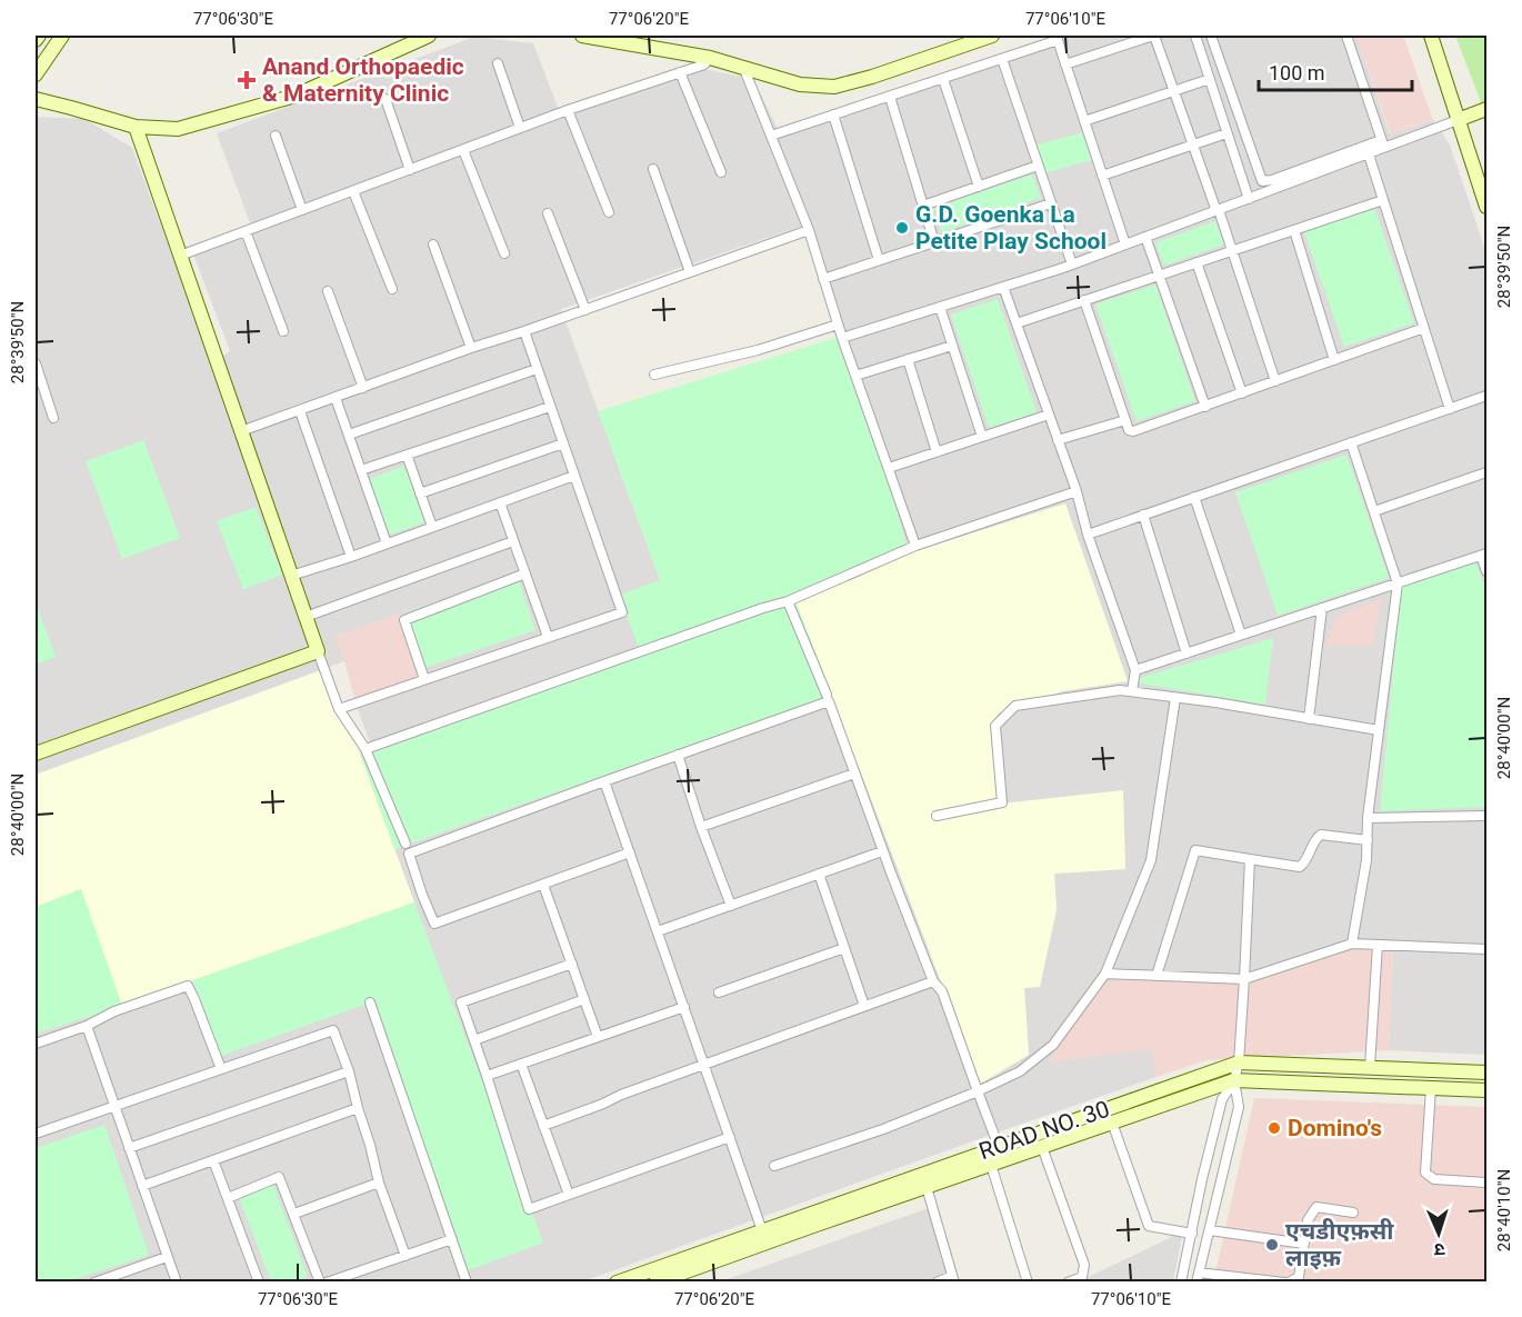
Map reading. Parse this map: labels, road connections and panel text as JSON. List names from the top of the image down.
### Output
{
  "streets": {
    "street": ["ROAD NO. 30"]
  },
  "places": {
    "health": ["Anand Orthopaedic & Maternity Clinic"],
    "other": ["G.D. Goenka La Petite Play School", "Domino's", "एचडीएफ़सी लाइफ़"]
  },
  "scale_bar": "100 m",
  "north": "bottom",
  "coordinates": [
    "77°06'30\"E",
    "77°06'20\"E",
    "77°06'10\"E",
    "28°39'50\"N",
    "28°40'00\"N",
    "28°40'10\"N"
  ]
}
